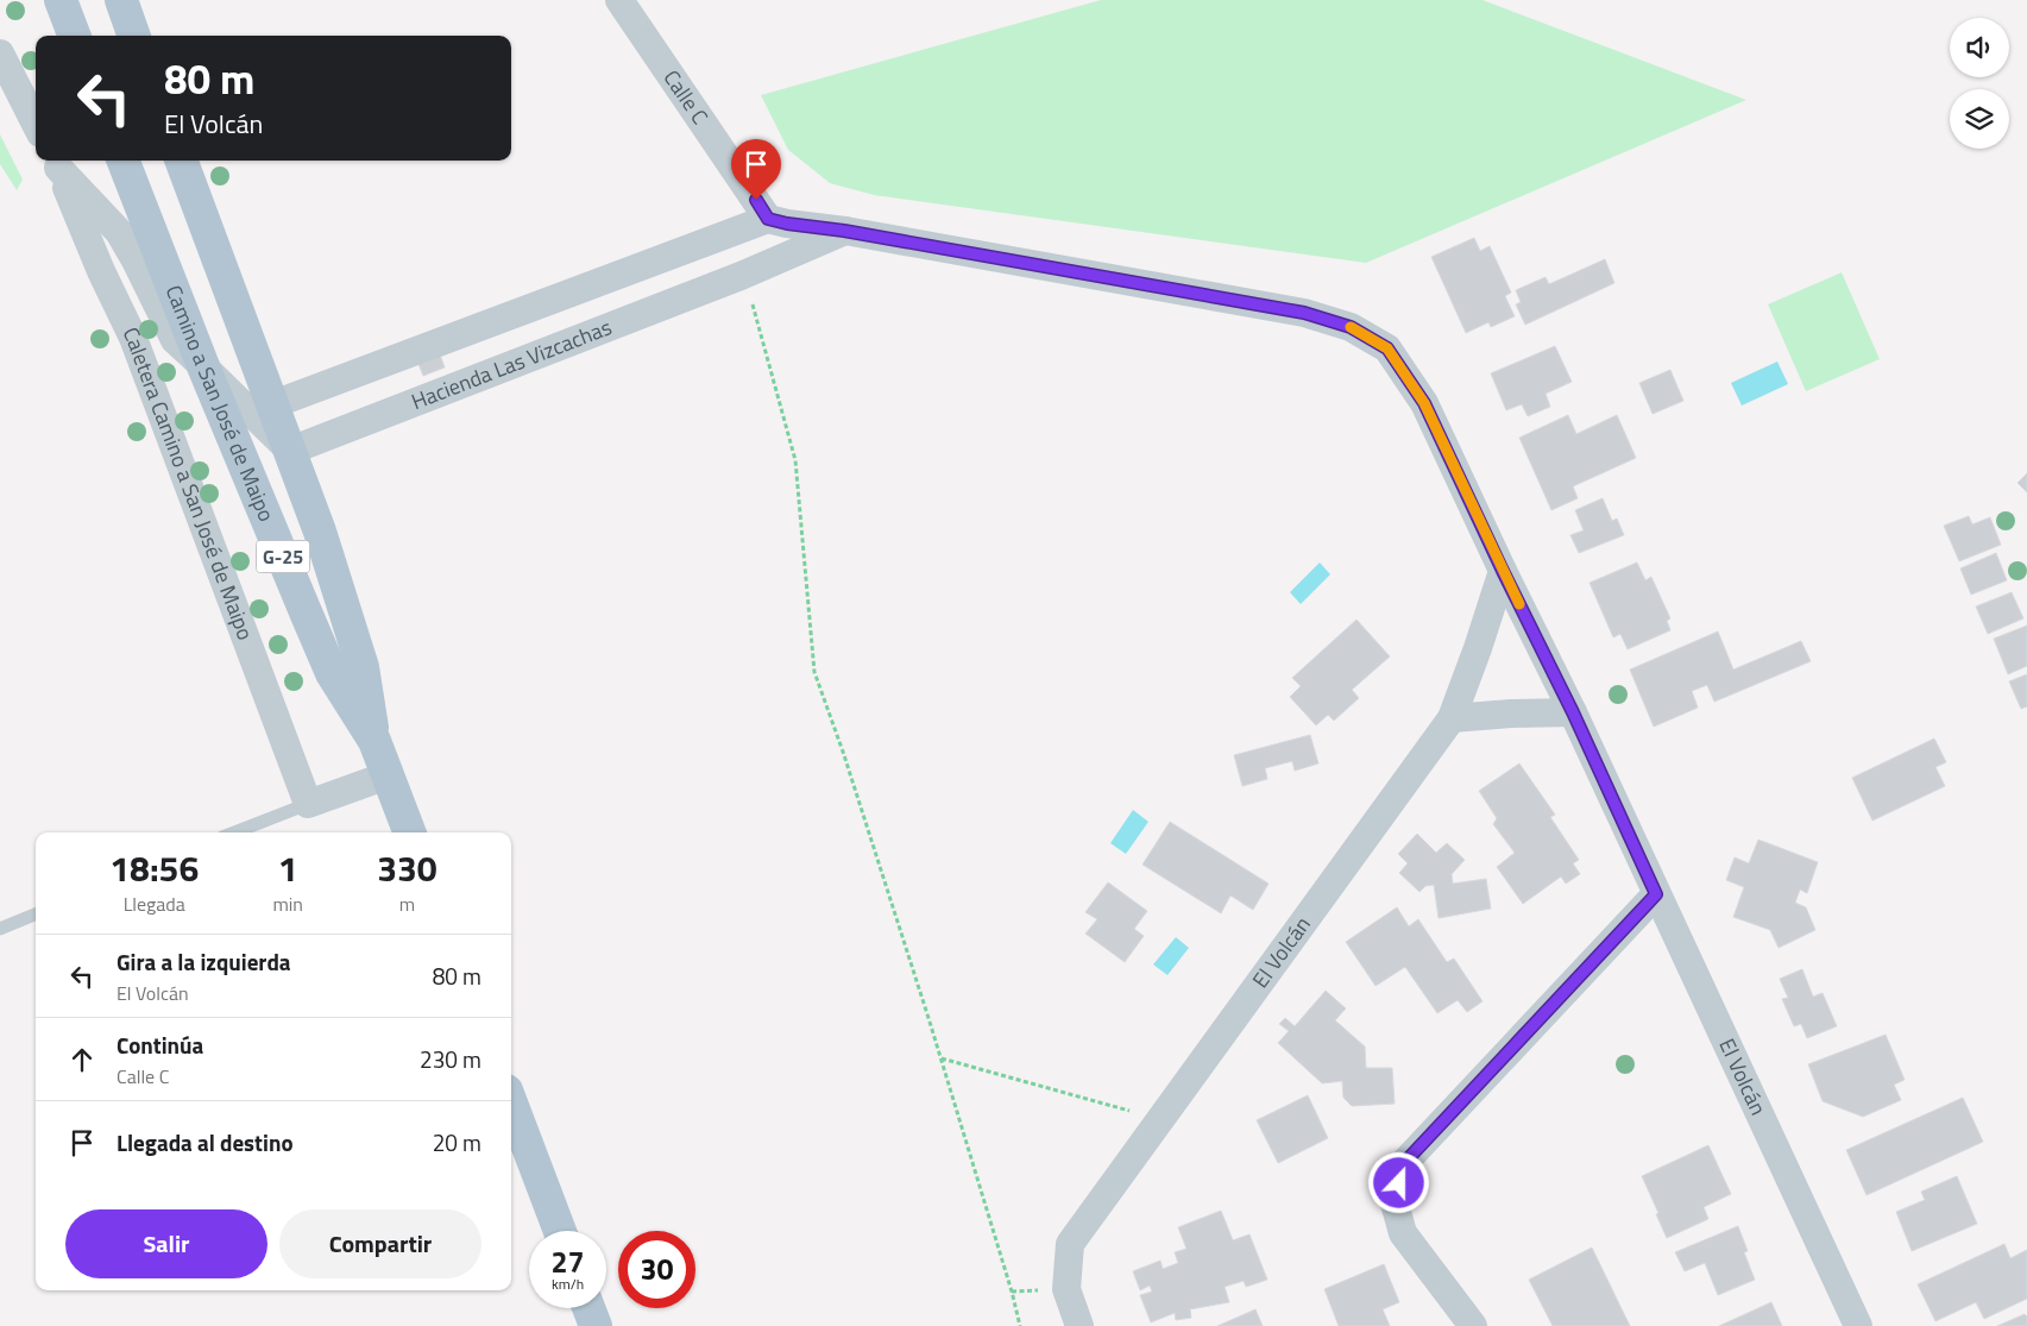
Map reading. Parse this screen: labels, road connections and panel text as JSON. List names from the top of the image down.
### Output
{
  "streets": {
    "main road": ["Camino a San José de Maipo", "G-25"],
    "street": [
      "Calle C",
      "Hacienda Las Vizcachas",
      "Caletera Camino a San José de Maipo",
      "El Volcán"
    ]
  },
  "crossings": [
    ["Hacienda Las Vizcachas", "Camino a San José de Maipo"],
    ["Hacienda Las Vizcachas", "El Volcán"],
    ["Camino a San José de Maipo", "Caletera Camino a San José de Maipo"]
  ],
  "page": {
    "turn": ["80 m", "El Volcán"],
    "eta": [
      "18:56",
      "Llegada",
      "1",
      "min",
      "330",
      "m"
    ],
    "list": [
      {
        "name": "Gira a la izquierda",
        "note": "El Volcán",
        "value": "80 m"
      },
      {
        "name": "Continúa",
        "note": "Calle C",
        "value": "230 m"
      },
      {
        "name": "Llegada al destino",
        "value": "20 m"
      }
    ],
    "buttons": ["Salir", "Compartir"],
    "speed": "27 km/h",
    "limit": "30"
  }
}
